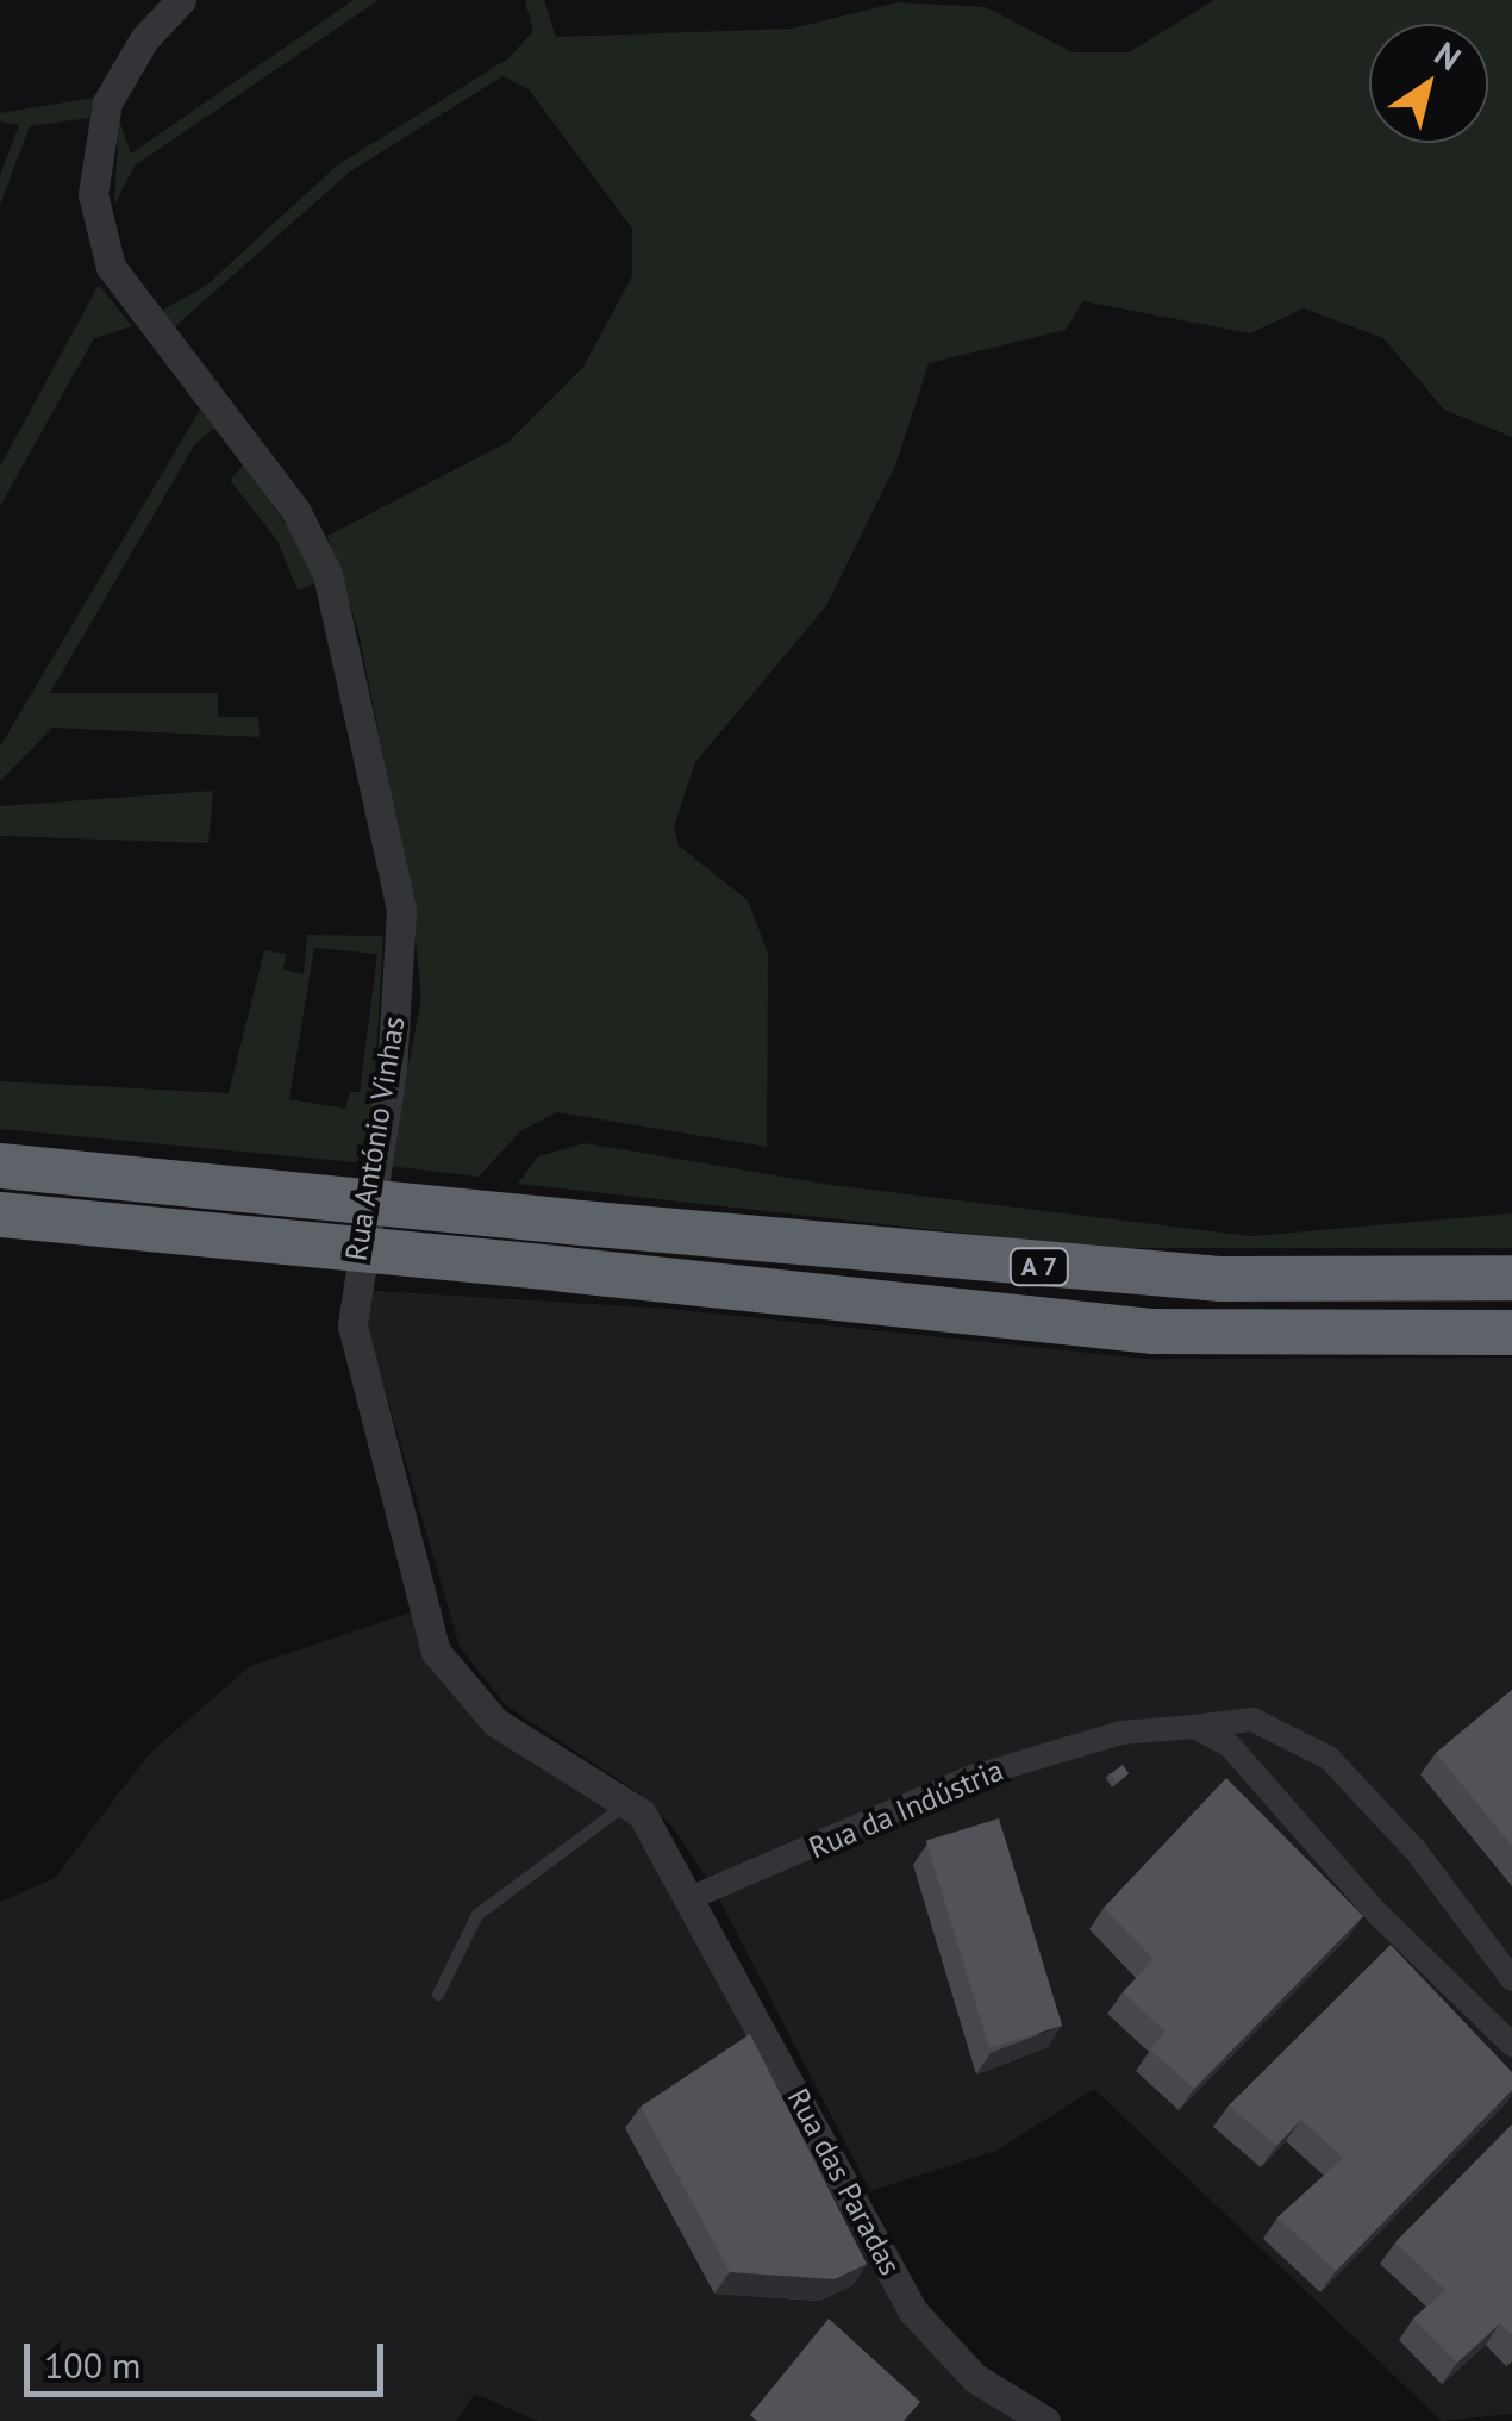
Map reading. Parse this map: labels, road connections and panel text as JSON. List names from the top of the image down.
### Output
{
  "streets": {
    "highway": ["A 7"],
    "street": ["Rua António Vinhas", "Rua da Indústria", "Rua das Paradas"]
  },
  "crossings": [
    ["Rua António Vinhas", "Rua da Indústria"],
    ["Rua António Vinhas", "Rua das Paradas"],
    ["Rua da Indústria", "Rua das Paradas"]
  ],
  "scale_bar": "100 m",
  "north": "top right"
}
